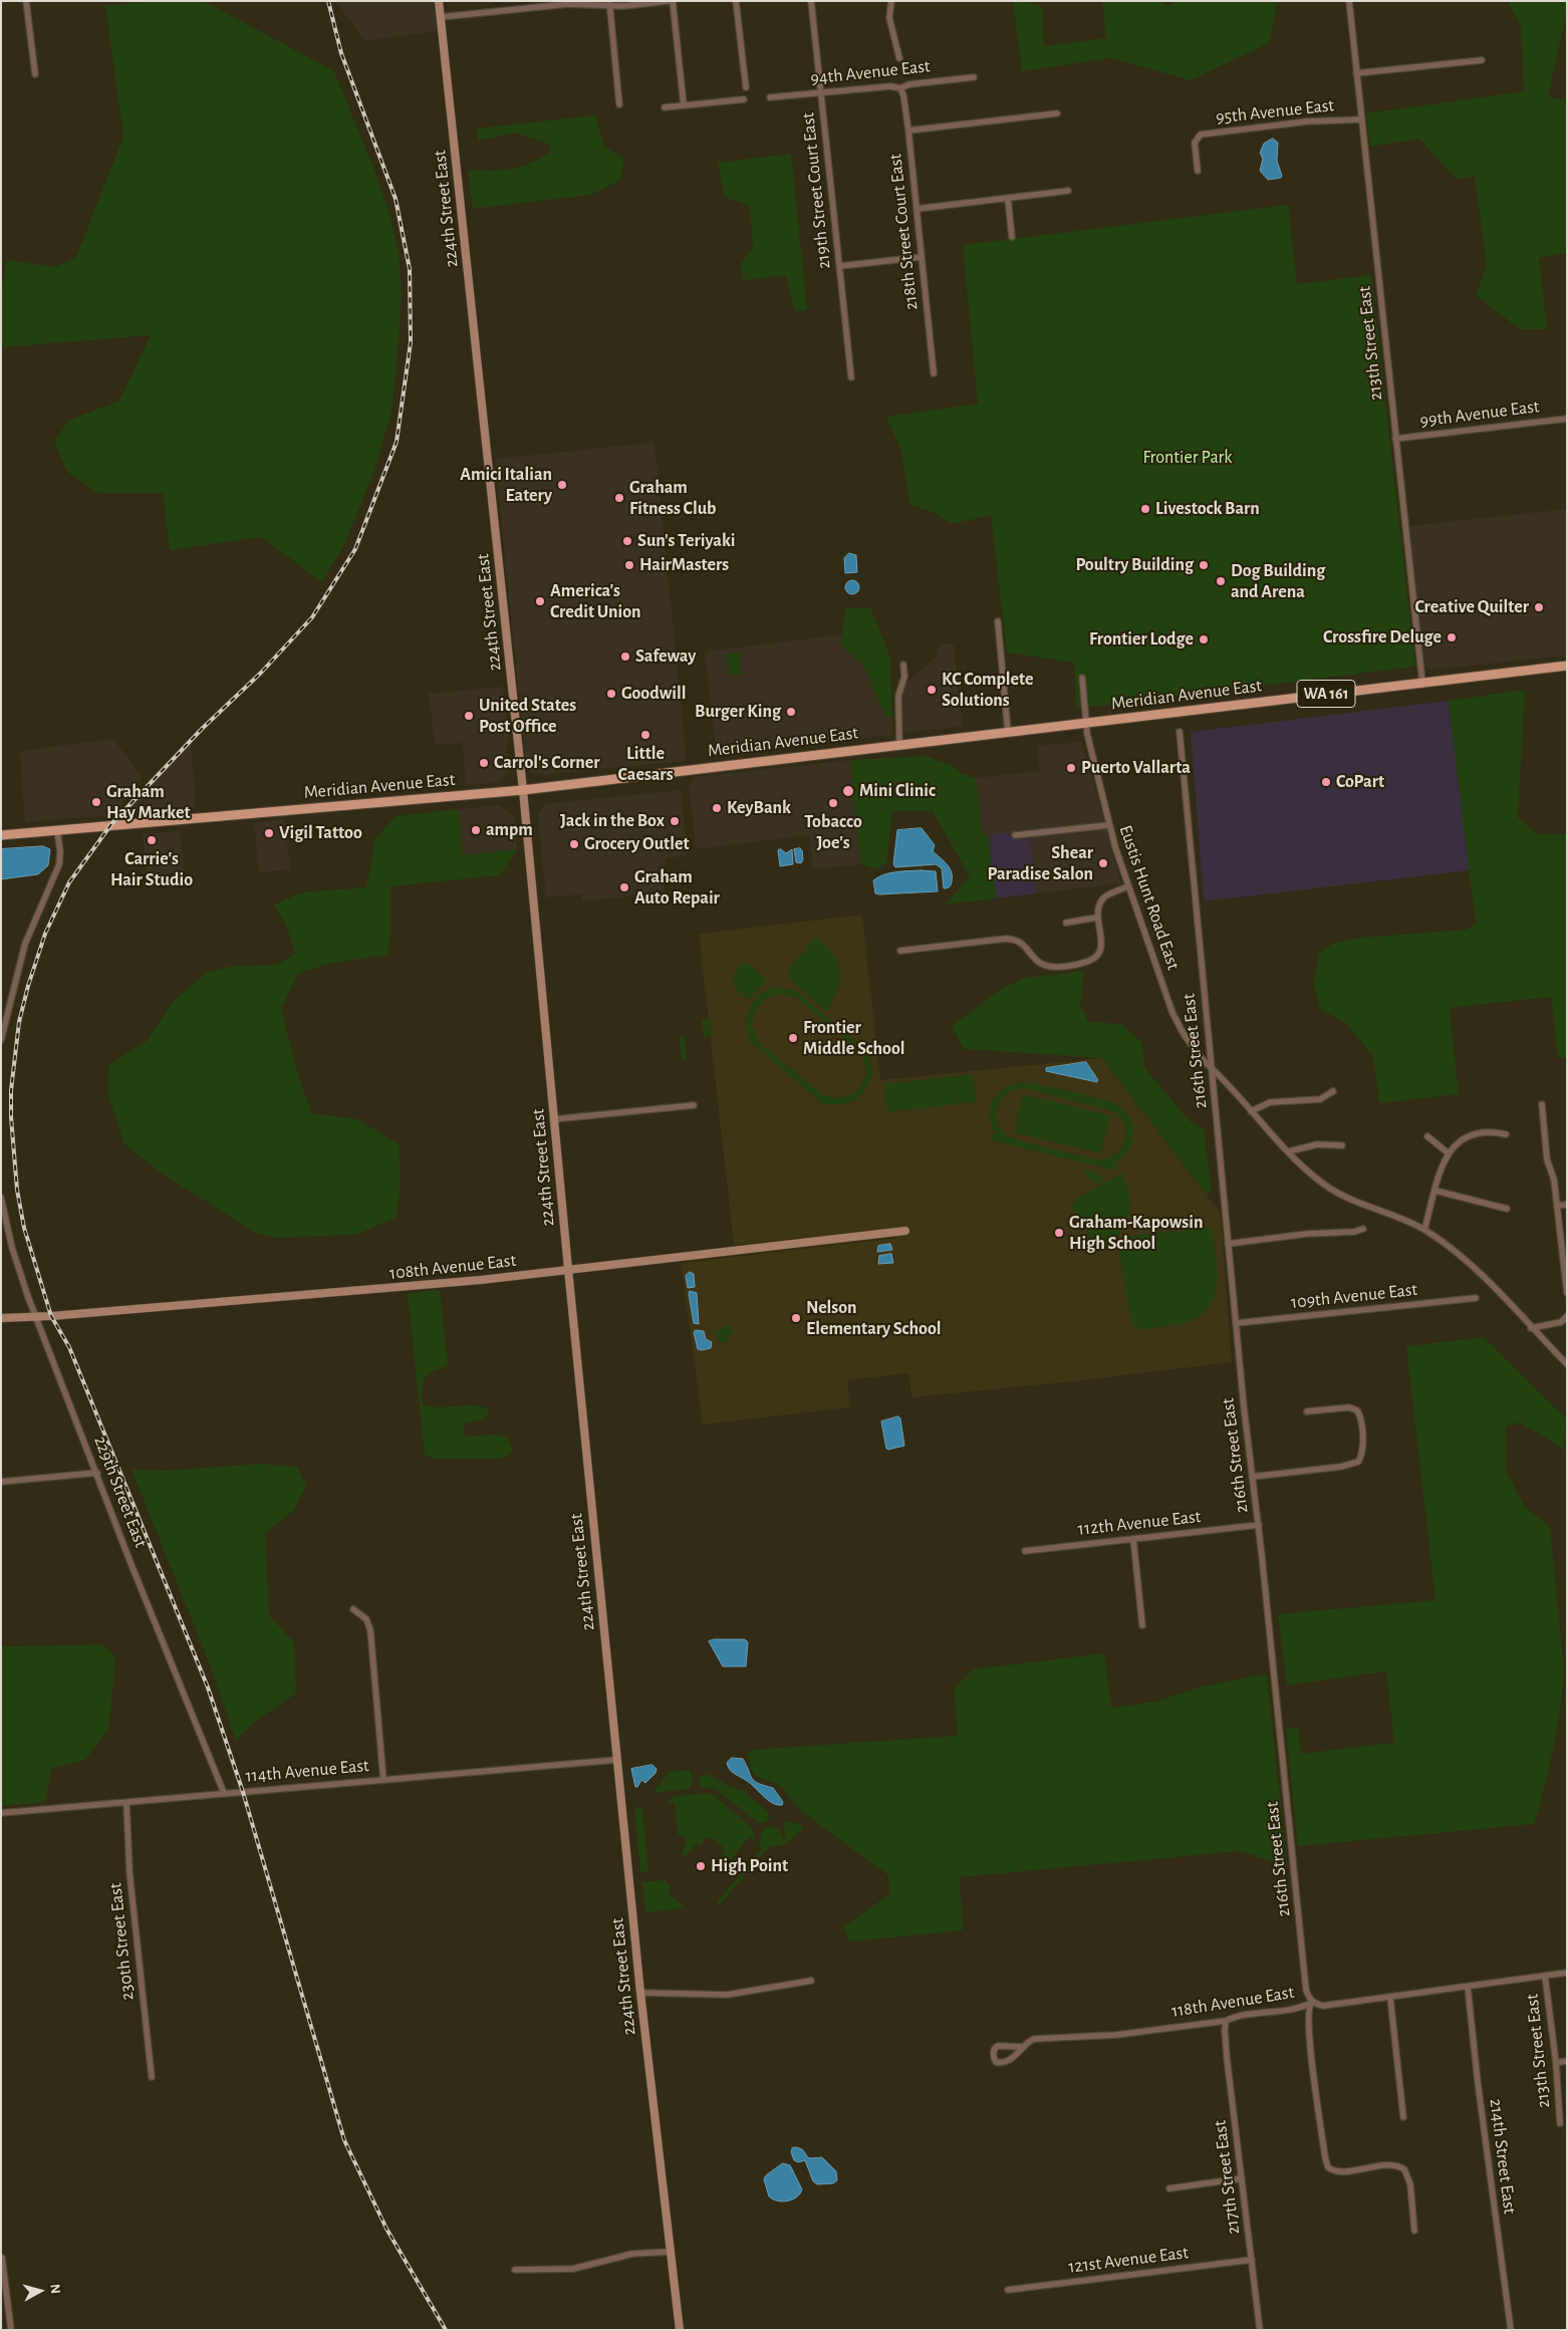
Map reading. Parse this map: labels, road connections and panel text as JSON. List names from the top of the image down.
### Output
{
  "streets": {
    "main road": [
      "224th Street East",
      "WA 161",
      "Meridian Avenue East",
      "108th Avenue East"
    ],
    "street": [
      "94th Avenue East",
      "95th Avenue East",
      "219th Street Court East",
      "218th Street Court East",
      "213th Street East",
      "99th Avenue East",
      "Eustis Hunt Road East",
      "216th Street East",
      "109th Avenue East",
      "229th Street East",
      "112th Avenue East",
      "114th Avenue East",
      "230th Street East",
      "118th Avenue East",
      "214th Street East",
      "217th Street East",
      "121st Avenue East"
    ]
  },
  "crossings": [
    ["94th Avenue East", "219th Street Court East"],
    ["94th Avenue East", "218th Street Court East"],
    ["95th Avenue East", "213th Street East"],
    ["224th Street East", "Meridian Avenue East"],
    ["224th Street East", "108th Avenue East"],
    ["224th Street East", "114th Avenue East"],
    ["213th Street East", "99th Avenue East"],
    ["213th Street East", "Meridian Avenue East"],
    ["213th Street East", "118th Avenue East"],
    ["Meridian Avenue East", "Eustis Hunt Road East"],
    ["Eustis Hunt Road East", "216th Street East"],
    ["216th Street East", "109th Avenue East"],
    ["216th Street East", "112th Avenue East"],
    ["216th Street East", "118th Avenue East"],
    ["108th Avenue East", "229th Street East"],
    ["229th Street East", "114th Avenue East"],
    ["114th Avenue East", "230th Street East"],
    ["118th Avenue East", "214th Street East"],
    ["118th Avenue East", "217th Street East"],
    ["217th Street East", "121st Avenue East"]
  ],
  "parks": ["Frontier Park"],
  "places": [
    "Amici Italian Eatery",
    "Graham Fitness Club",
    "Livestock Barn",
    "Sun's Teriyaki",
    "HairMasters",
    "Poultry Building",
    "Dog Building and Arena",
    "America's Credit Union",
    "Creative Quilter",
    "Crossfire Deluge",
    "Frontier Lodge",
    "Safeway",
    "KC Complete Solutions",
    "Goodwill",
    "Burger King",
    "United States Post Office",
    "Little Caesars",
    "Carrol's Corner",
    "Puerto Vallarta",
    "CoPart",
    "Mini Clinic",
    "Graham Hay Market",
    "Tobacco Joe's",
    "KeyBank",
    "Jack in the Box",
    "ampm",
    "Vigil Tattoo",
    "Carrie's Hair Studio",
    "Grocery Outlet",
    "Shear Paradise Salon",
    "Graham Auto Repair",
    "Frontier Middle School",
    "Graham-Kapowsin High School",
    "Nelson Elementary School",
    "High Point"
  ],
  "north": "right"
}
